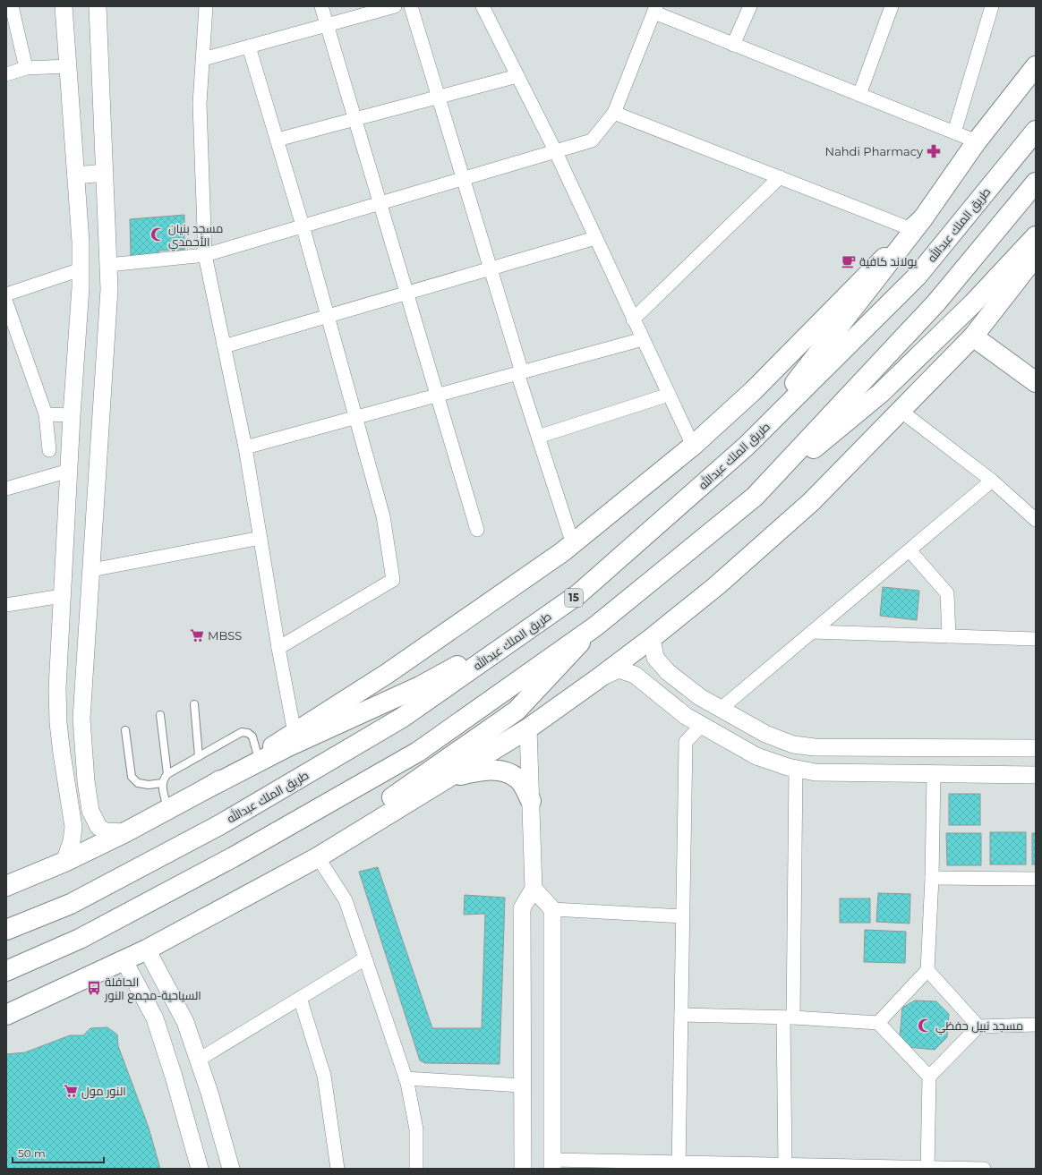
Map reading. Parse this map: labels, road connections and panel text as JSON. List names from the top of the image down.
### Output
{
  "streets": {
    "main road": ["طريق الملك عبدالله", "15"]
  },
  "places": {
    "pharmacy": ["Nahdi Pharmacy"],
    "mosque": ["مسجد بنيان الأحمدي", "مسجد نبيل حفظي"],
    "cafe": ["يولاند كافية"],
    "supermarket": ["MBSS", "النور مول"],
    "bus stop": ["الحافلة السياحية-مجمع النور"]
  },
  "scale_bar": "50 m"
}
